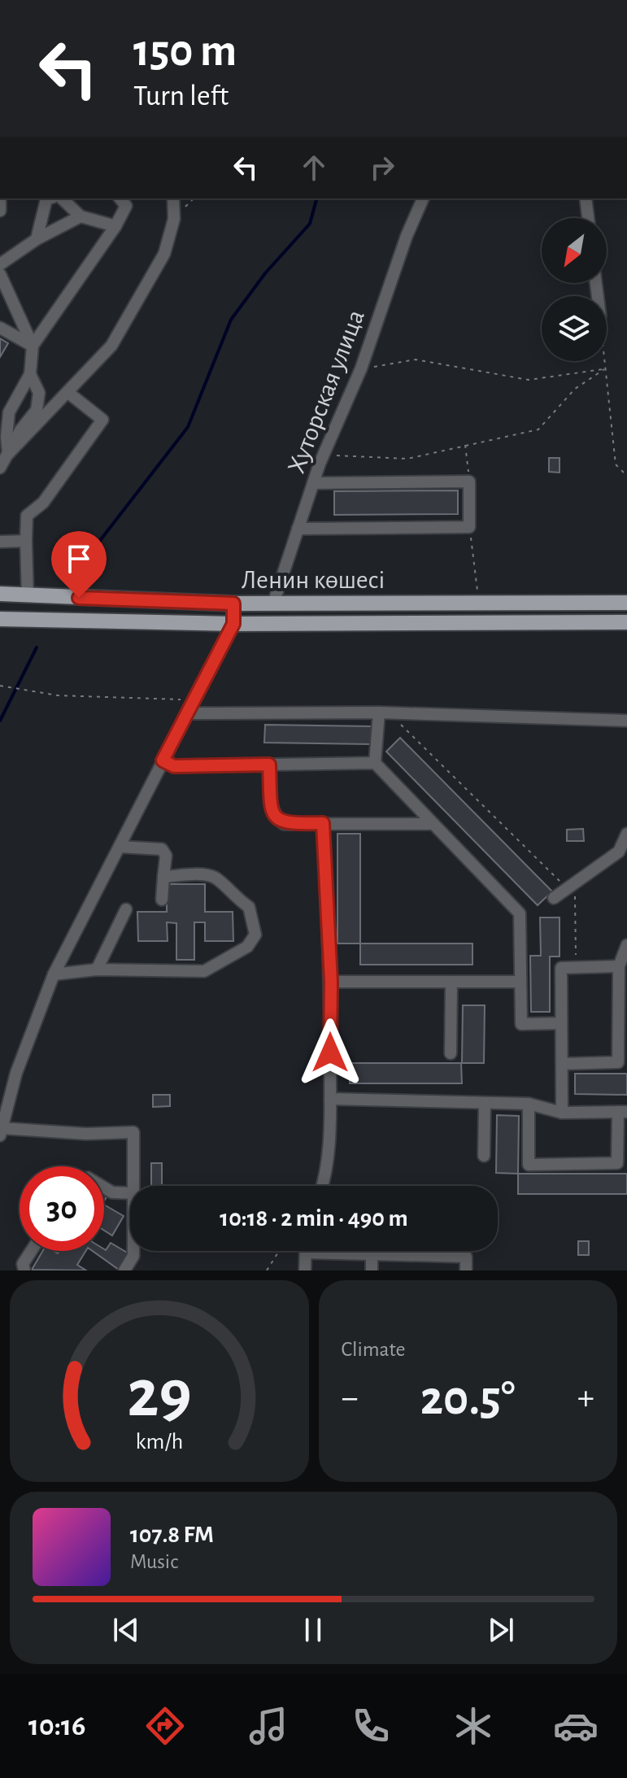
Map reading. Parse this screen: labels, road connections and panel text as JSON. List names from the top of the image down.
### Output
{
  "streets": {
    "main road": ["Ленин көшесі"],
    "street": ["Хуторская улица"]
  },
  "crossings": [
    ["Хуторская улица", "Ленин көшесі"]
  ],
  "north": "bottom left",
  "page": {
    "turn": ["150 m", "Turn left"],
    "limit": "30",
    "trip": "10:18 · 2 min · 490 m",
    "tile": "Climate",
    "heat": ["−", "20.5°", "+"],
    "song": ["107.8 FM", "Music"],
    "tabs": "10:16",
    "gauge": ["29", "km/h"]
  }
}
